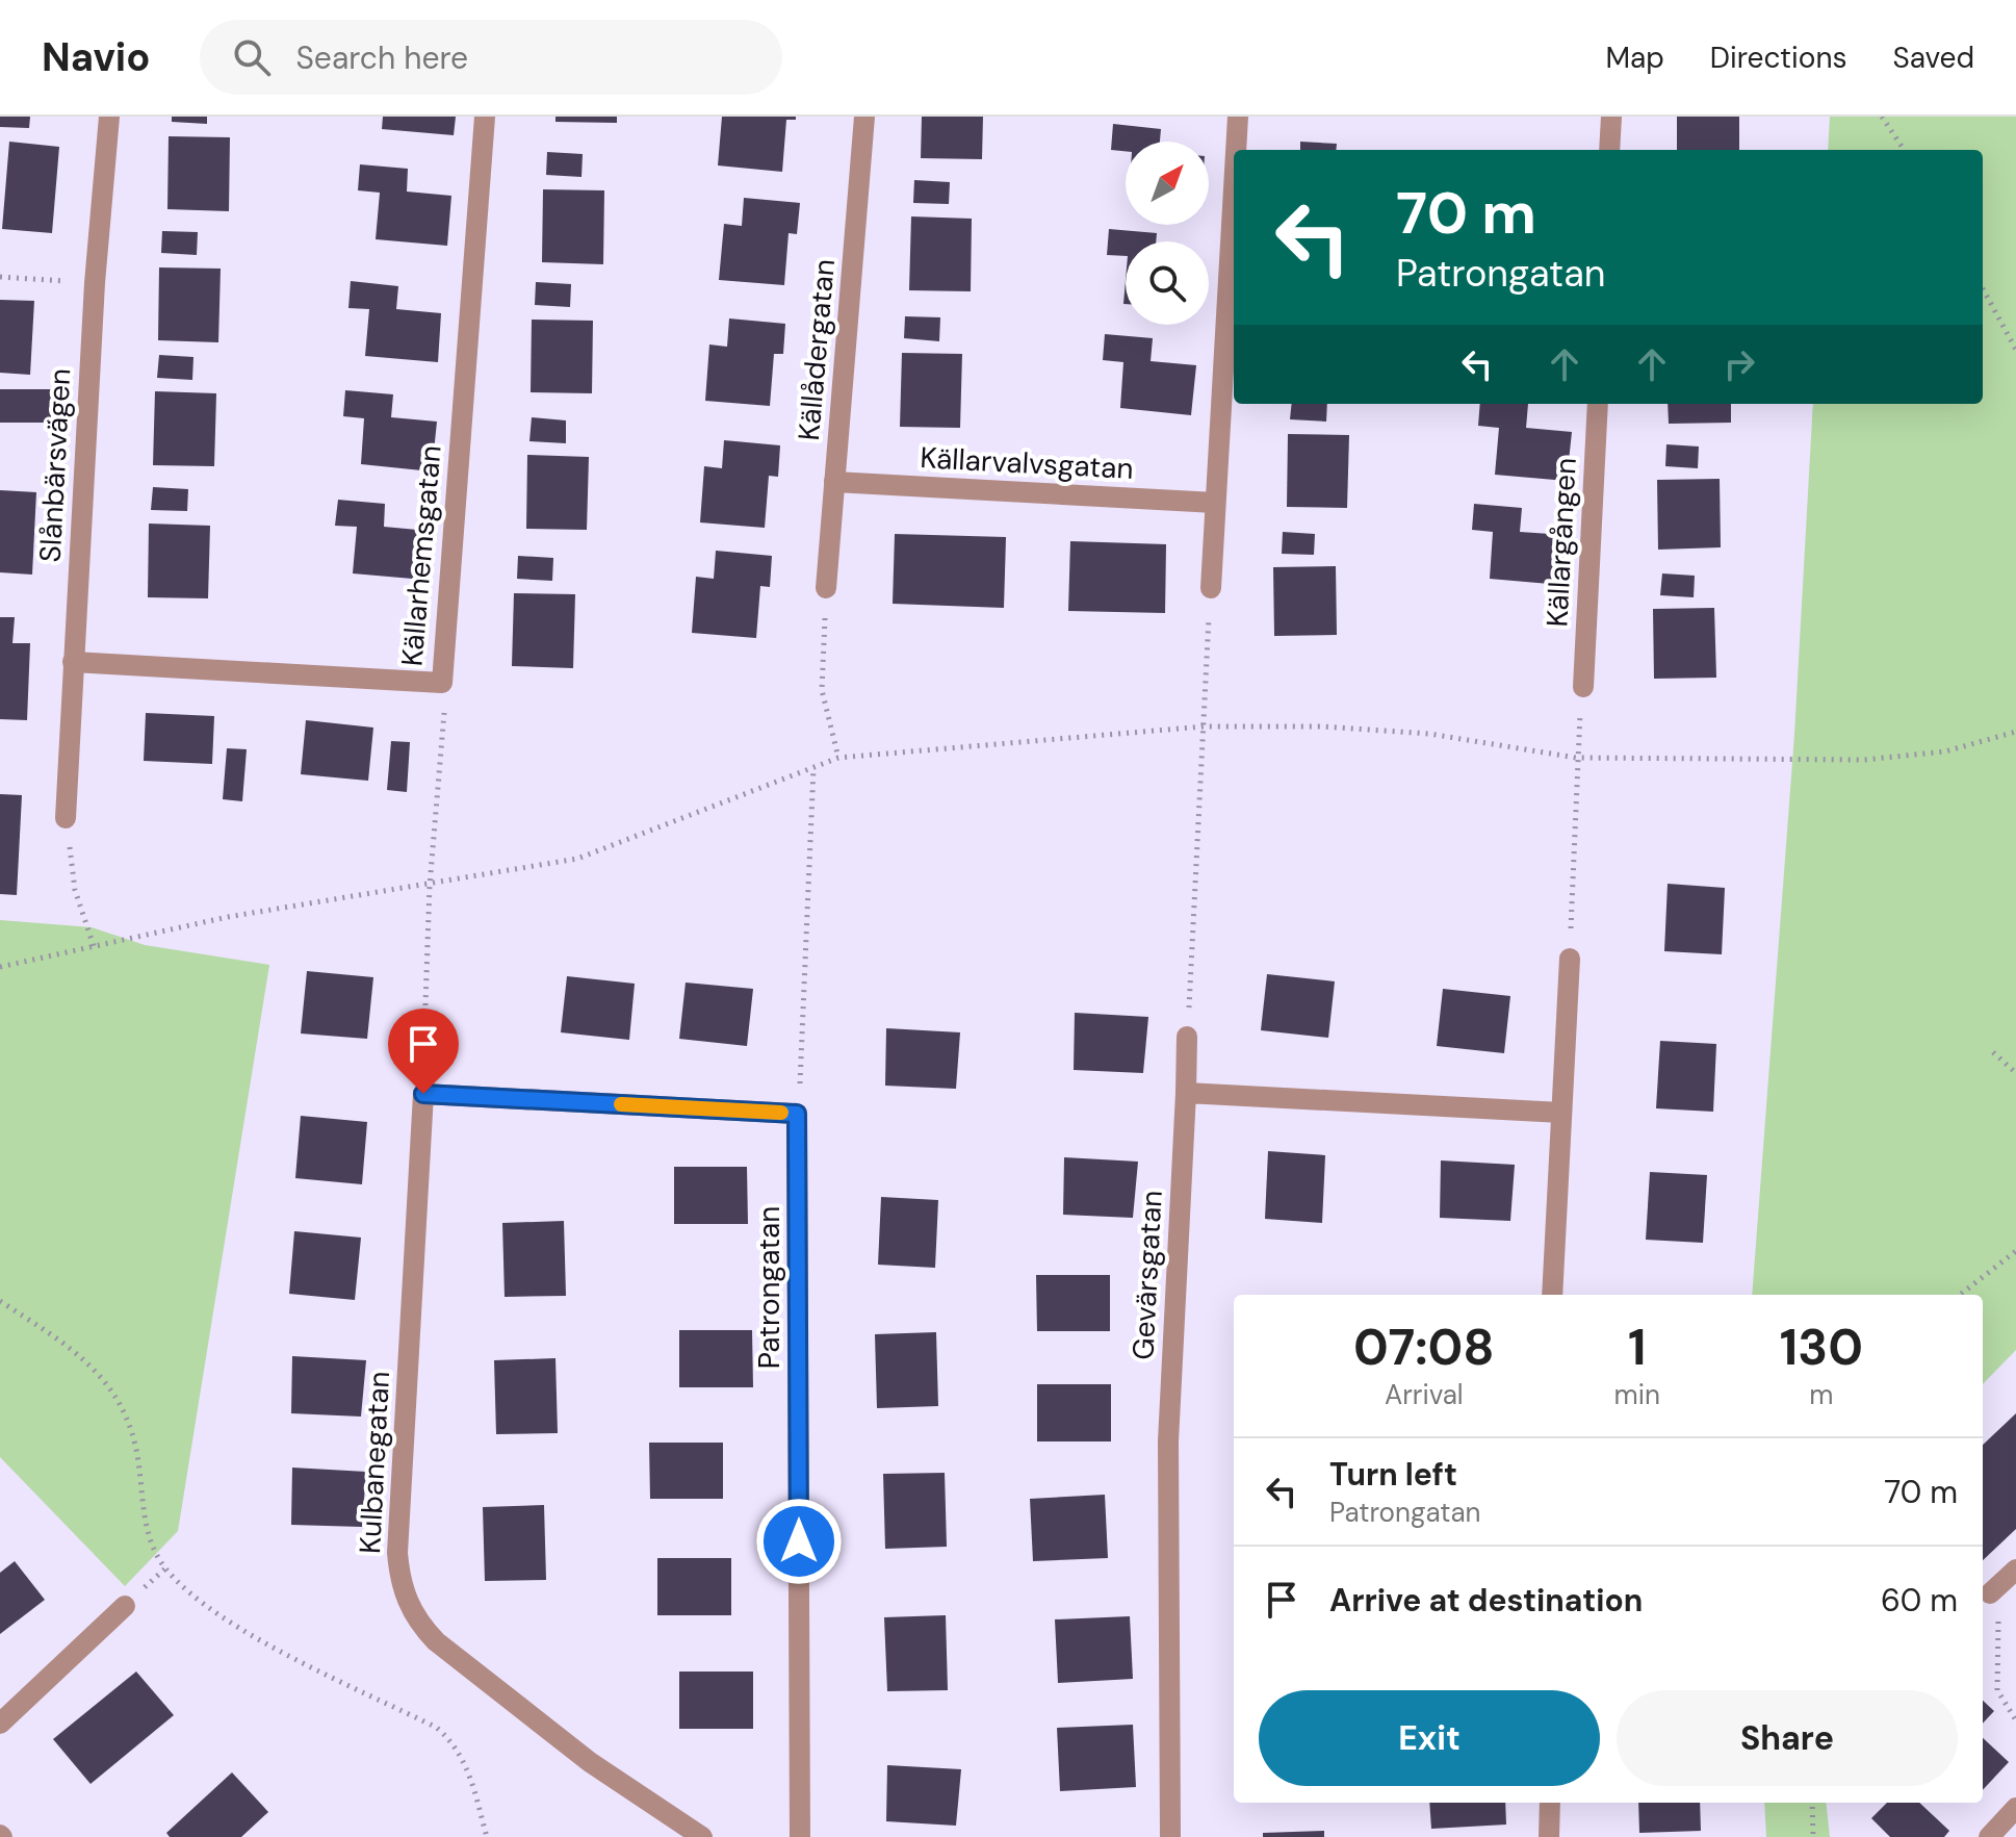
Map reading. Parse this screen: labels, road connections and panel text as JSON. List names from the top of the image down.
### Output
{
  "streets": {
    "street": [
      "Källådergatan",
      "Källarvalvsgatan",
      "Slånbärsvägen",
      "Källargången",
      "Källarhemsgatan",
      "Gevärsgatan",
      "Patrongatan",
      "Kulbanegatan"
    ]
  },
  "crossings": [
    ["Källådergatan", "Källarvalvsgatan"],
    ["Slånbärsvägen", "Källarhemsgatan"]
  ],
  "north": "top right",
  "page": {
    "header": "Navio",
    "search": "Search here",
    "nav": ["Map", "Directions", "Saved"],
    "turn": ["70 m", "Patrongatan"],
    "eta": [
      "07:08",
      "Arrival",
      "1",
      "min",
      "130",
      "m"
    ],
    "list": [
      {
        "name": "Turn left",
        "note": "Patrongatan",
        "value": "70 m"
      },
      {
        "name": "Arrive at destination",
        "value": "60 m"
      }
    ],
    "buttons": ["Exit", "Share"]
  }
}
